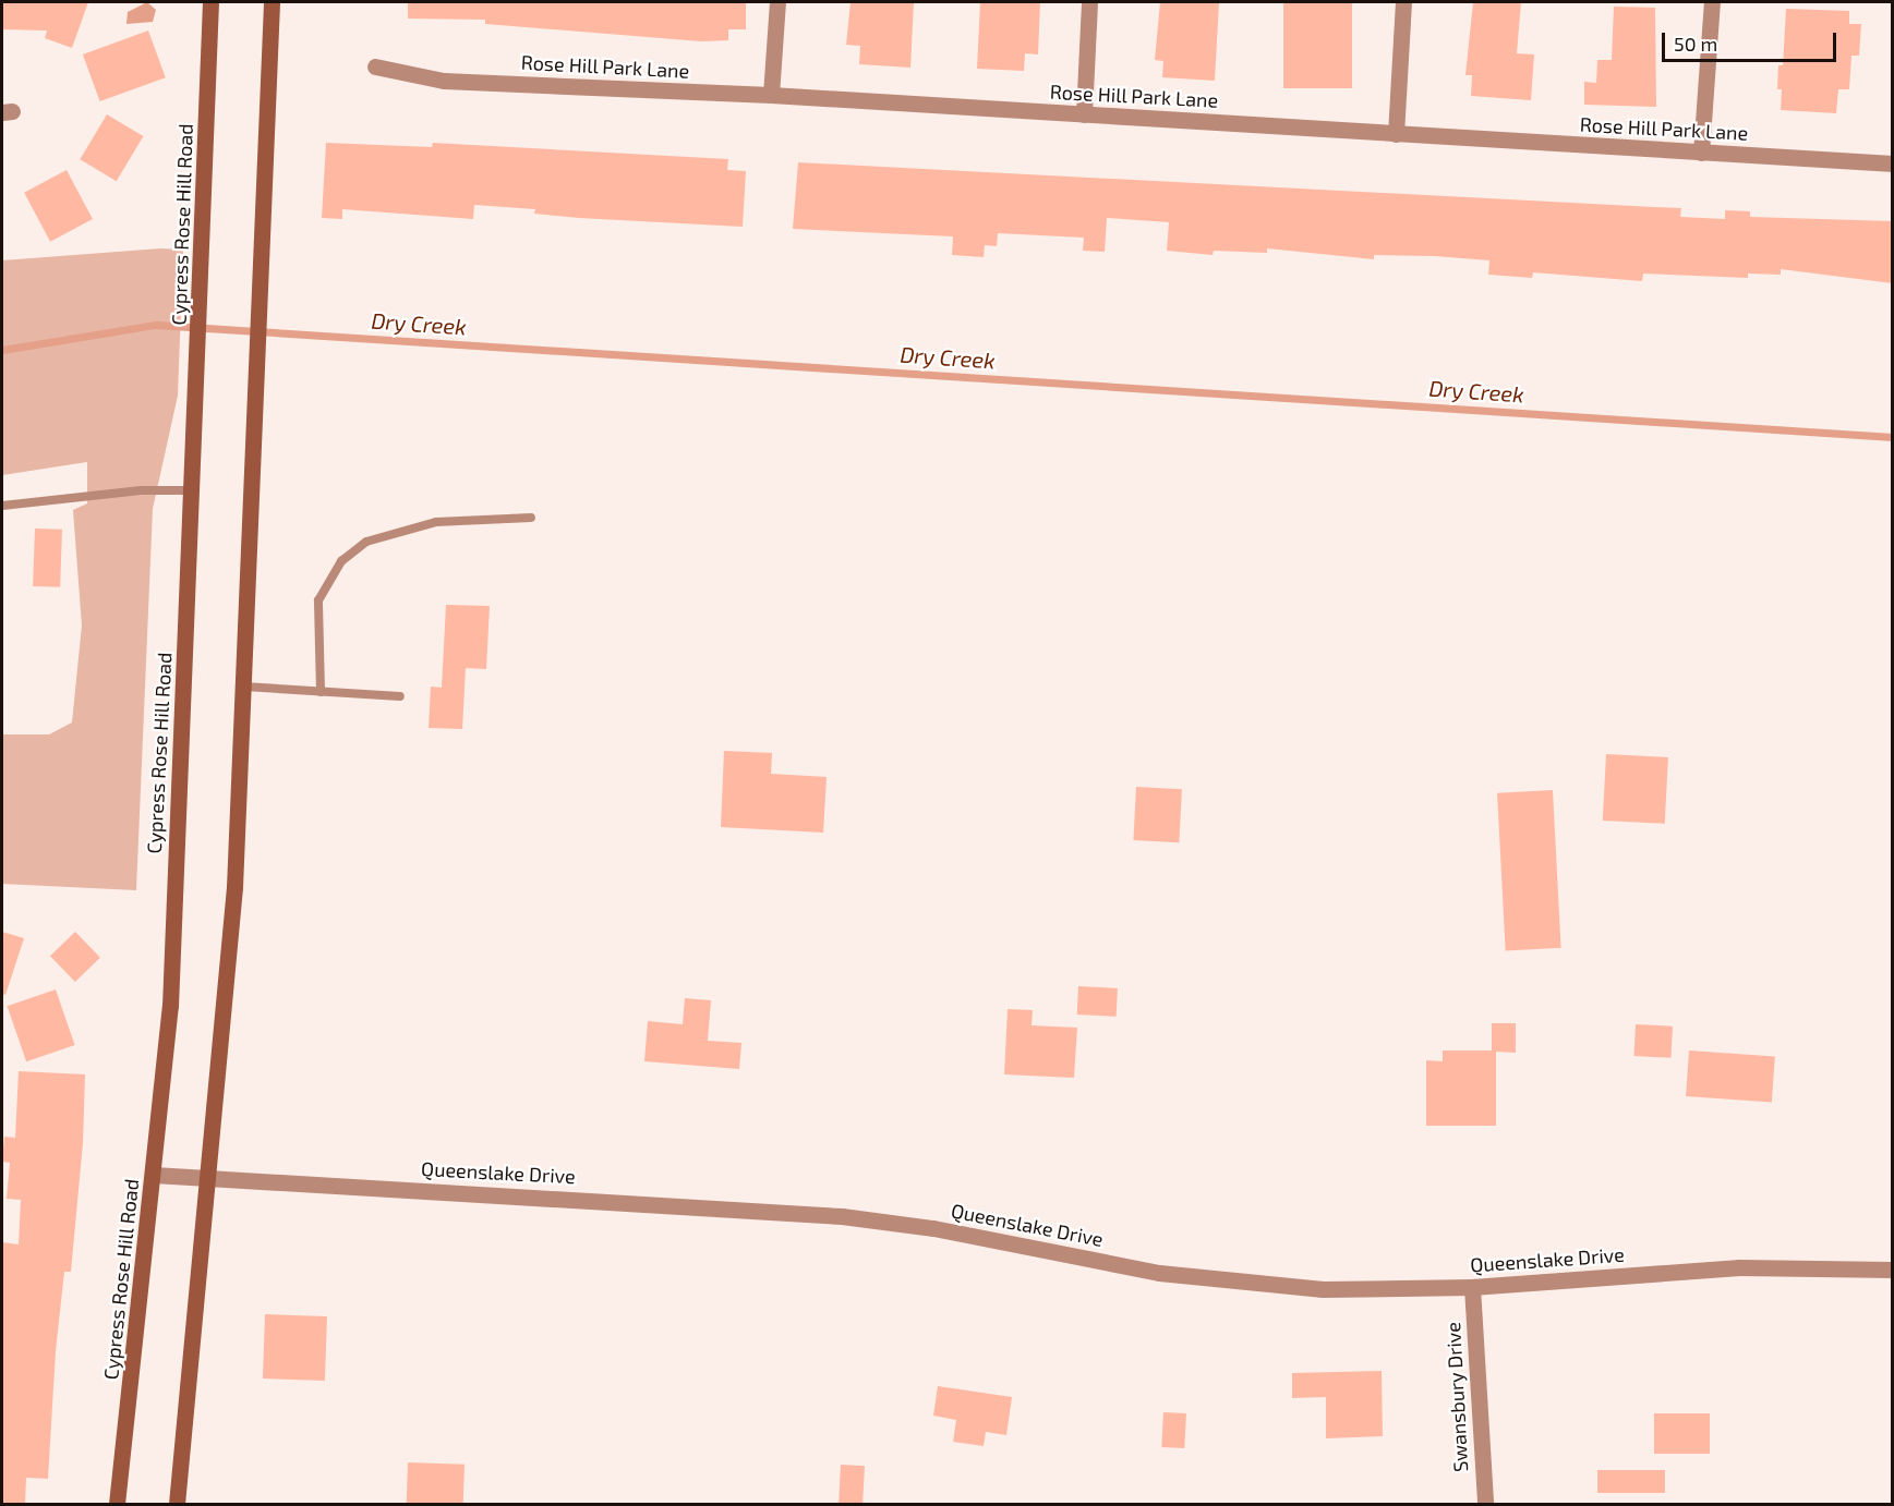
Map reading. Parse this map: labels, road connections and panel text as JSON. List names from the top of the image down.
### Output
{
  "streets": {
    "main road": ["Cypress Rose Hill Road"],
    "street": ["Rose Hill Park Lane", "Queenslake Drive", "Swansbury Drive"]
  },
  "crossings": [
    ["Cypress Rose Hill Road", "Queenslake Drive"],
    ["Queenslake Drive", "Swansbury Drive"]
  ],
  "water": ["Dry Creek"],
  "scale_bar": "50 m"
}
